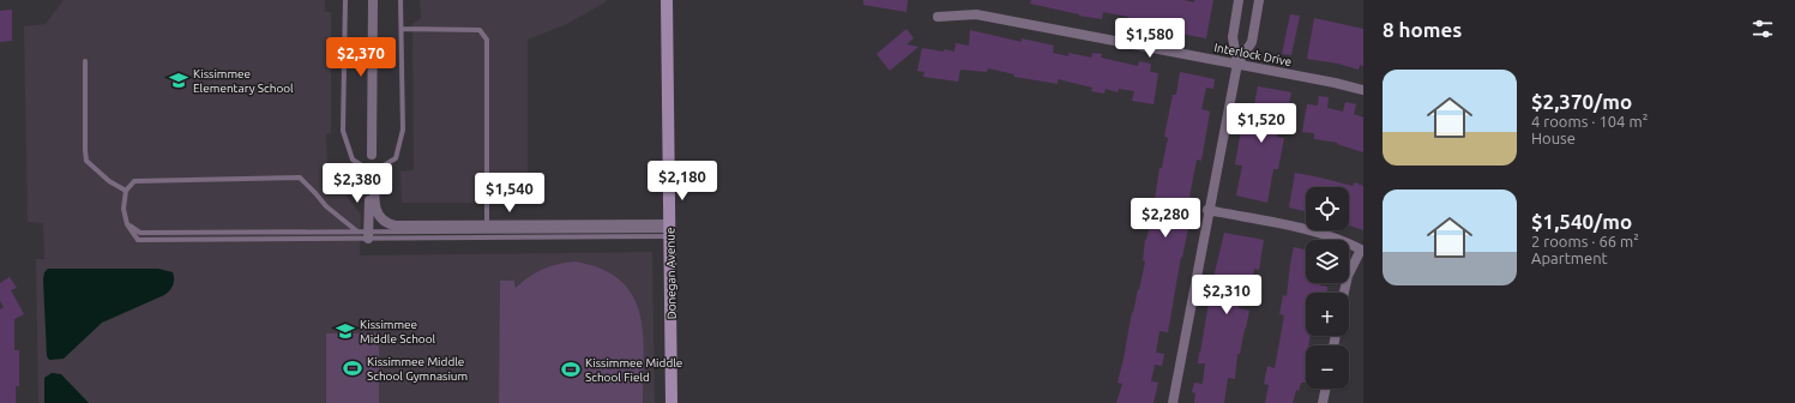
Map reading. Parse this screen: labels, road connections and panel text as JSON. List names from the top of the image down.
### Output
{
  "streets": {
    "street": ["Interlock Drive", "Donegan Avenue"]
  },
  "places": {
    "school or university": ["Kissimmee Elementary School", "Kissimmee Middle School"],
    "sports": ["Kissimmee Middle School Gymnasium", "Kissimmee Middle School Field"]
  },
  "page": {
    "heading": "8 homes",
    "price": [
      "$1,580",
      "$2,370",
      "$1,520",
      "$2,180",
      "$2,380",
      "$1,540",
      "$2,280",
      "$2,310"
    ],
    "list": [
      {
        "name": "$2,370/mo",
        "note": "4 rooms · 104 m² · House"
      },
      {
        "name": "$1,540/mo",
        "note": "2 rooms · 66 m² · Apartment"
      }
    ],
    "map_buttons": ["+", "−"]
  }
}
